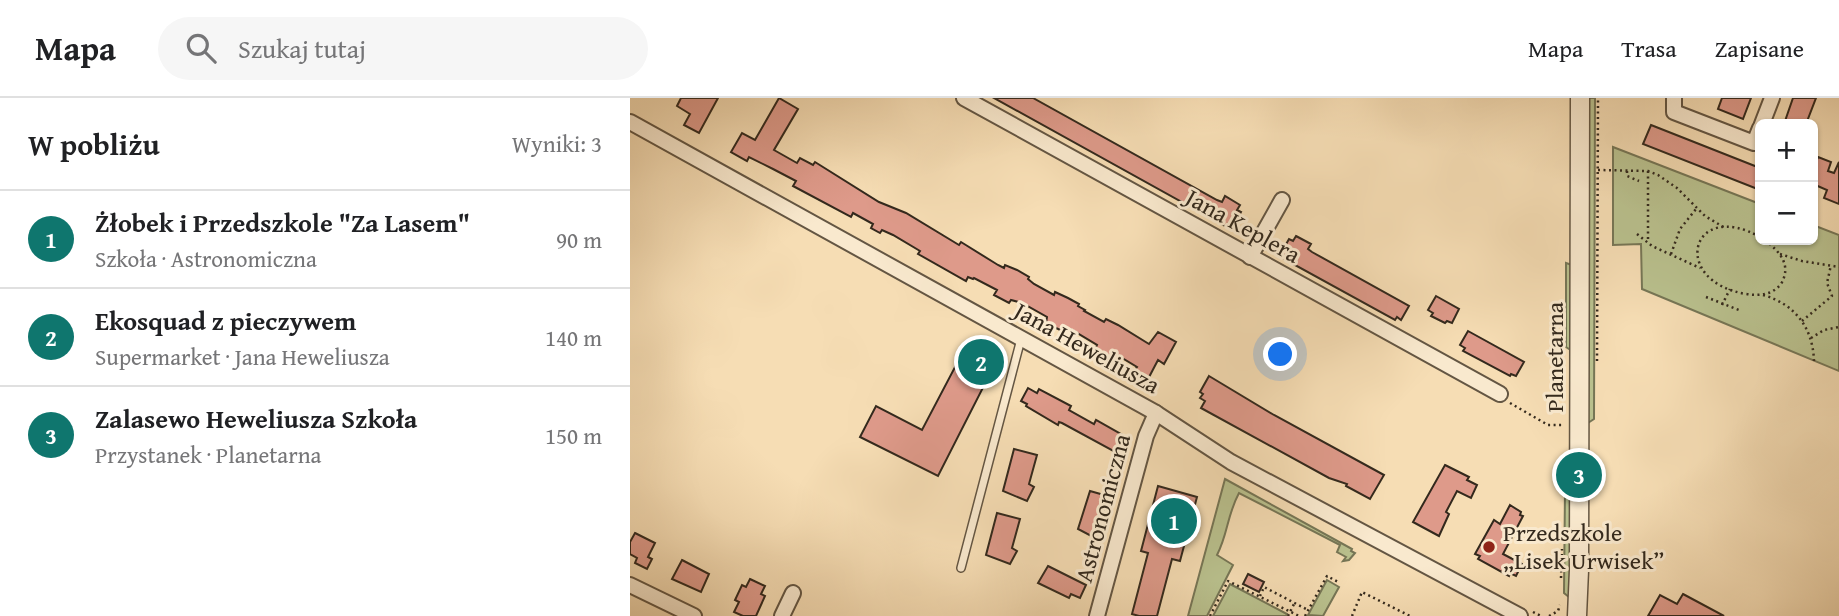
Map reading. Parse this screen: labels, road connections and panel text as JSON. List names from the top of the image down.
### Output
{
  "streets": {
    "street": [
      "Jana Keplera",
      "Jana Heweliusza",
      "Planetarna",
      "Astronomiczna"
    ]
  },
  "crossings": [
    ["Jana Heweliusza", "Astronomiczna"]
  ],
  "places": ["Przedszkole „Lisek Urwisek”"],
  "page": {
    "header": "Mapa",
    "search": "Szukaj tutaj",
    "nav": ["Mapa", "Trasa", "Zapisane"],
    "heading": ["W pobliżu", "Wyniki: 3"],
    "map_buttons": ["+", "−"],
    "list": [
      {
        "mark": "1",
        "name": "Żłobek i Przedszkole \"Za Lasem\"",
        "note": "Szkoła · Astronomiczna",
        "value": "90 m"
      },
      {
        "mark": "2",
        "name": "Ekosquad z pieczywem",
        "note": "Supermarket · Jana Heweliusza",
        "value": "140 m"
      },
      {
        "mark": "3",
        "name": "Zalasewo Heweliusza Szkoła",
        "note": "Przystanek · Planetarna",
        "value": "150 m"
      }
    ],
    "pins": ["2", "3", "1"]
  }
}
